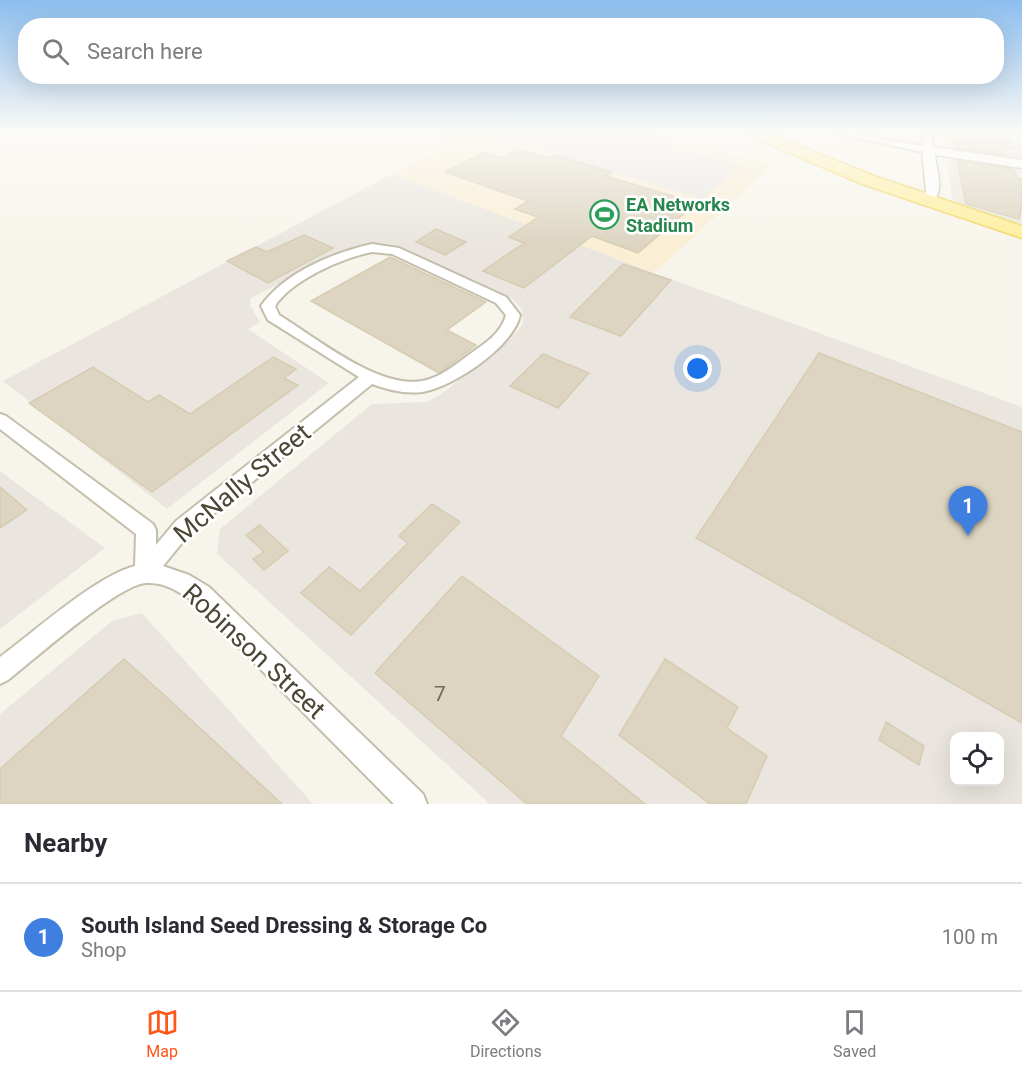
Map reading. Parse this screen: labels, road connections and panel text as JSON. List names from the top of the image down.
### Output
{
  "streets": {
    "street": ["McNally Street", "Robinson Street"]
  },
  "crossings": [
    ["McNally Street", "Robinson Street"]
  ],
  "places": {
    "sports": ["EA Networks Stadium"]
  },
  "house_numbers": ["7"],
  "page": {
    "search": "Search here",
    "pins": "1",
    "heading": "Nearby",
    "list": [
      {
        "mark": "1",
        "name": "South Island Seed Dressing & Storage Co",
        "note": "Shop",
        "value": "100 m"
      }
    ],
    "nav": ["Map", "Directions", "Saved"]
  }
}
